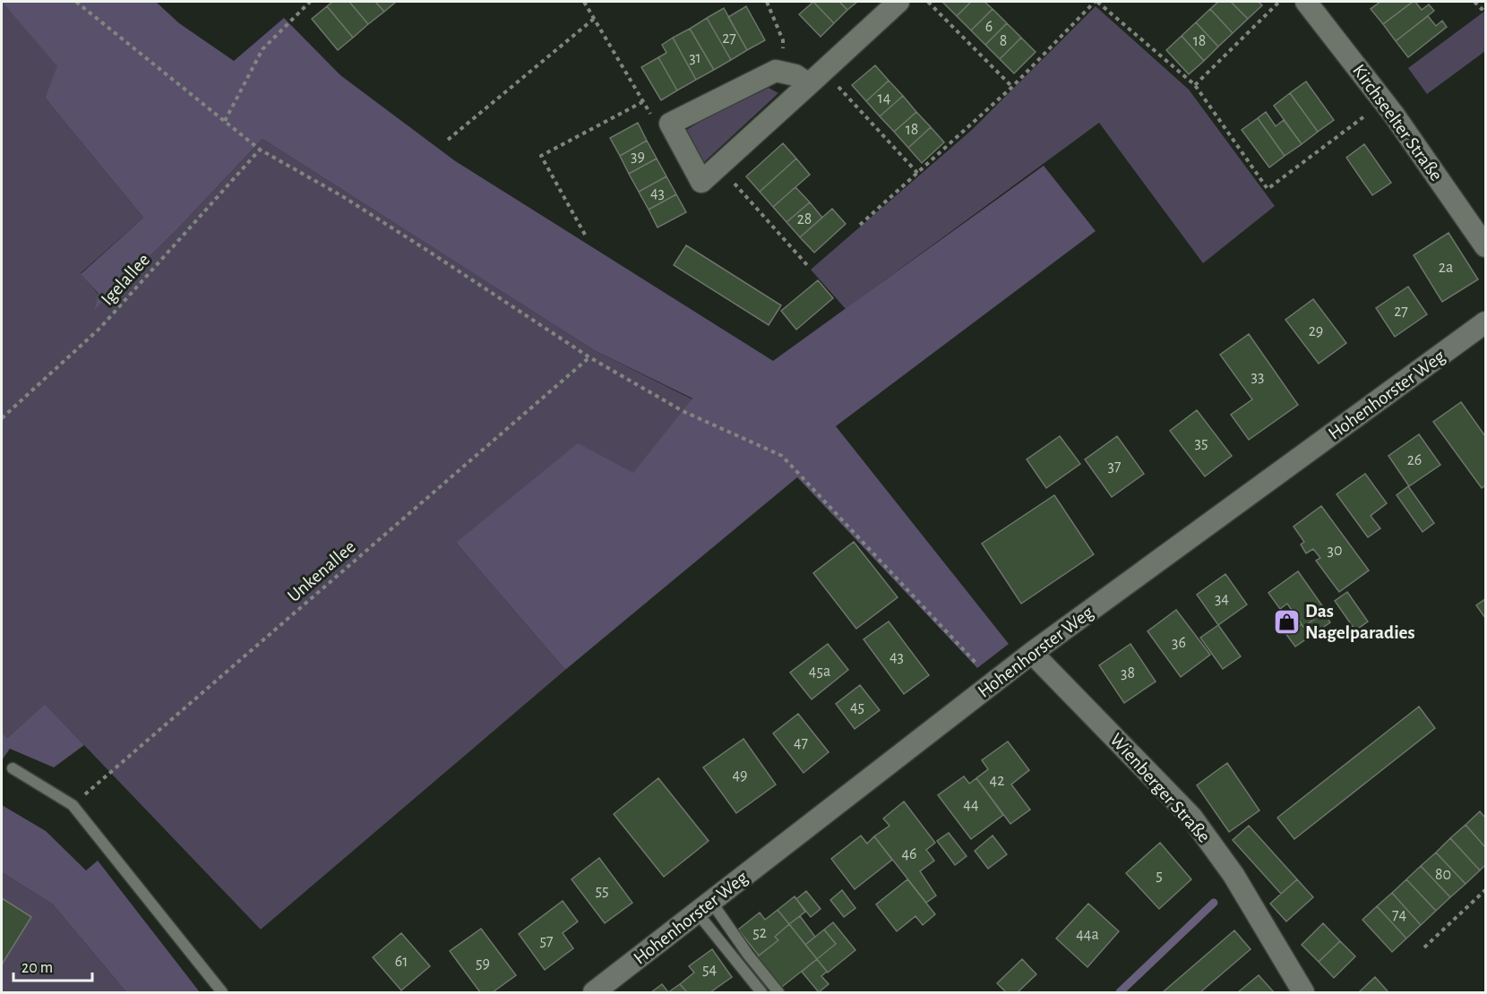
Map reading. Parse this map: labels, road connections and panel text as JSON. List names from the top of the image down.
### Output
{
  "streets": {
    "street": ["Kirchseelter Straße", "Hohenhorster Weg", "Wienberger Straße"],
    "path": ["Igelallee", "Unkenallee"]
  },
  "crossings": [
    ["Hohenhorster Weg", "Wienberger Straße"]
  ],
  "places": {
    "shop": ["Das Nagelparadies"]
  },
  "house_numbers": [
    "6",
    "27",
    "8",
    "18",
    "31",
    "14",
    "18",
    "39",
    "43",
    "28",
    "2a",
    "27",
    "29",
    "33",
    "35",
    "26",
    "37",
    "30",
    "34",
    "36",
    "43",
    "45a",
    "38",
    "45",
    "47",
    "49",
    "42",
    "44",
    "46",
    "80",
    "5",
    "55",
    "74",
    "52",
    "44a",
    "57",
    "61",
    "59",
    "54"
  ],
  "scale_bar": "20 m"
}
